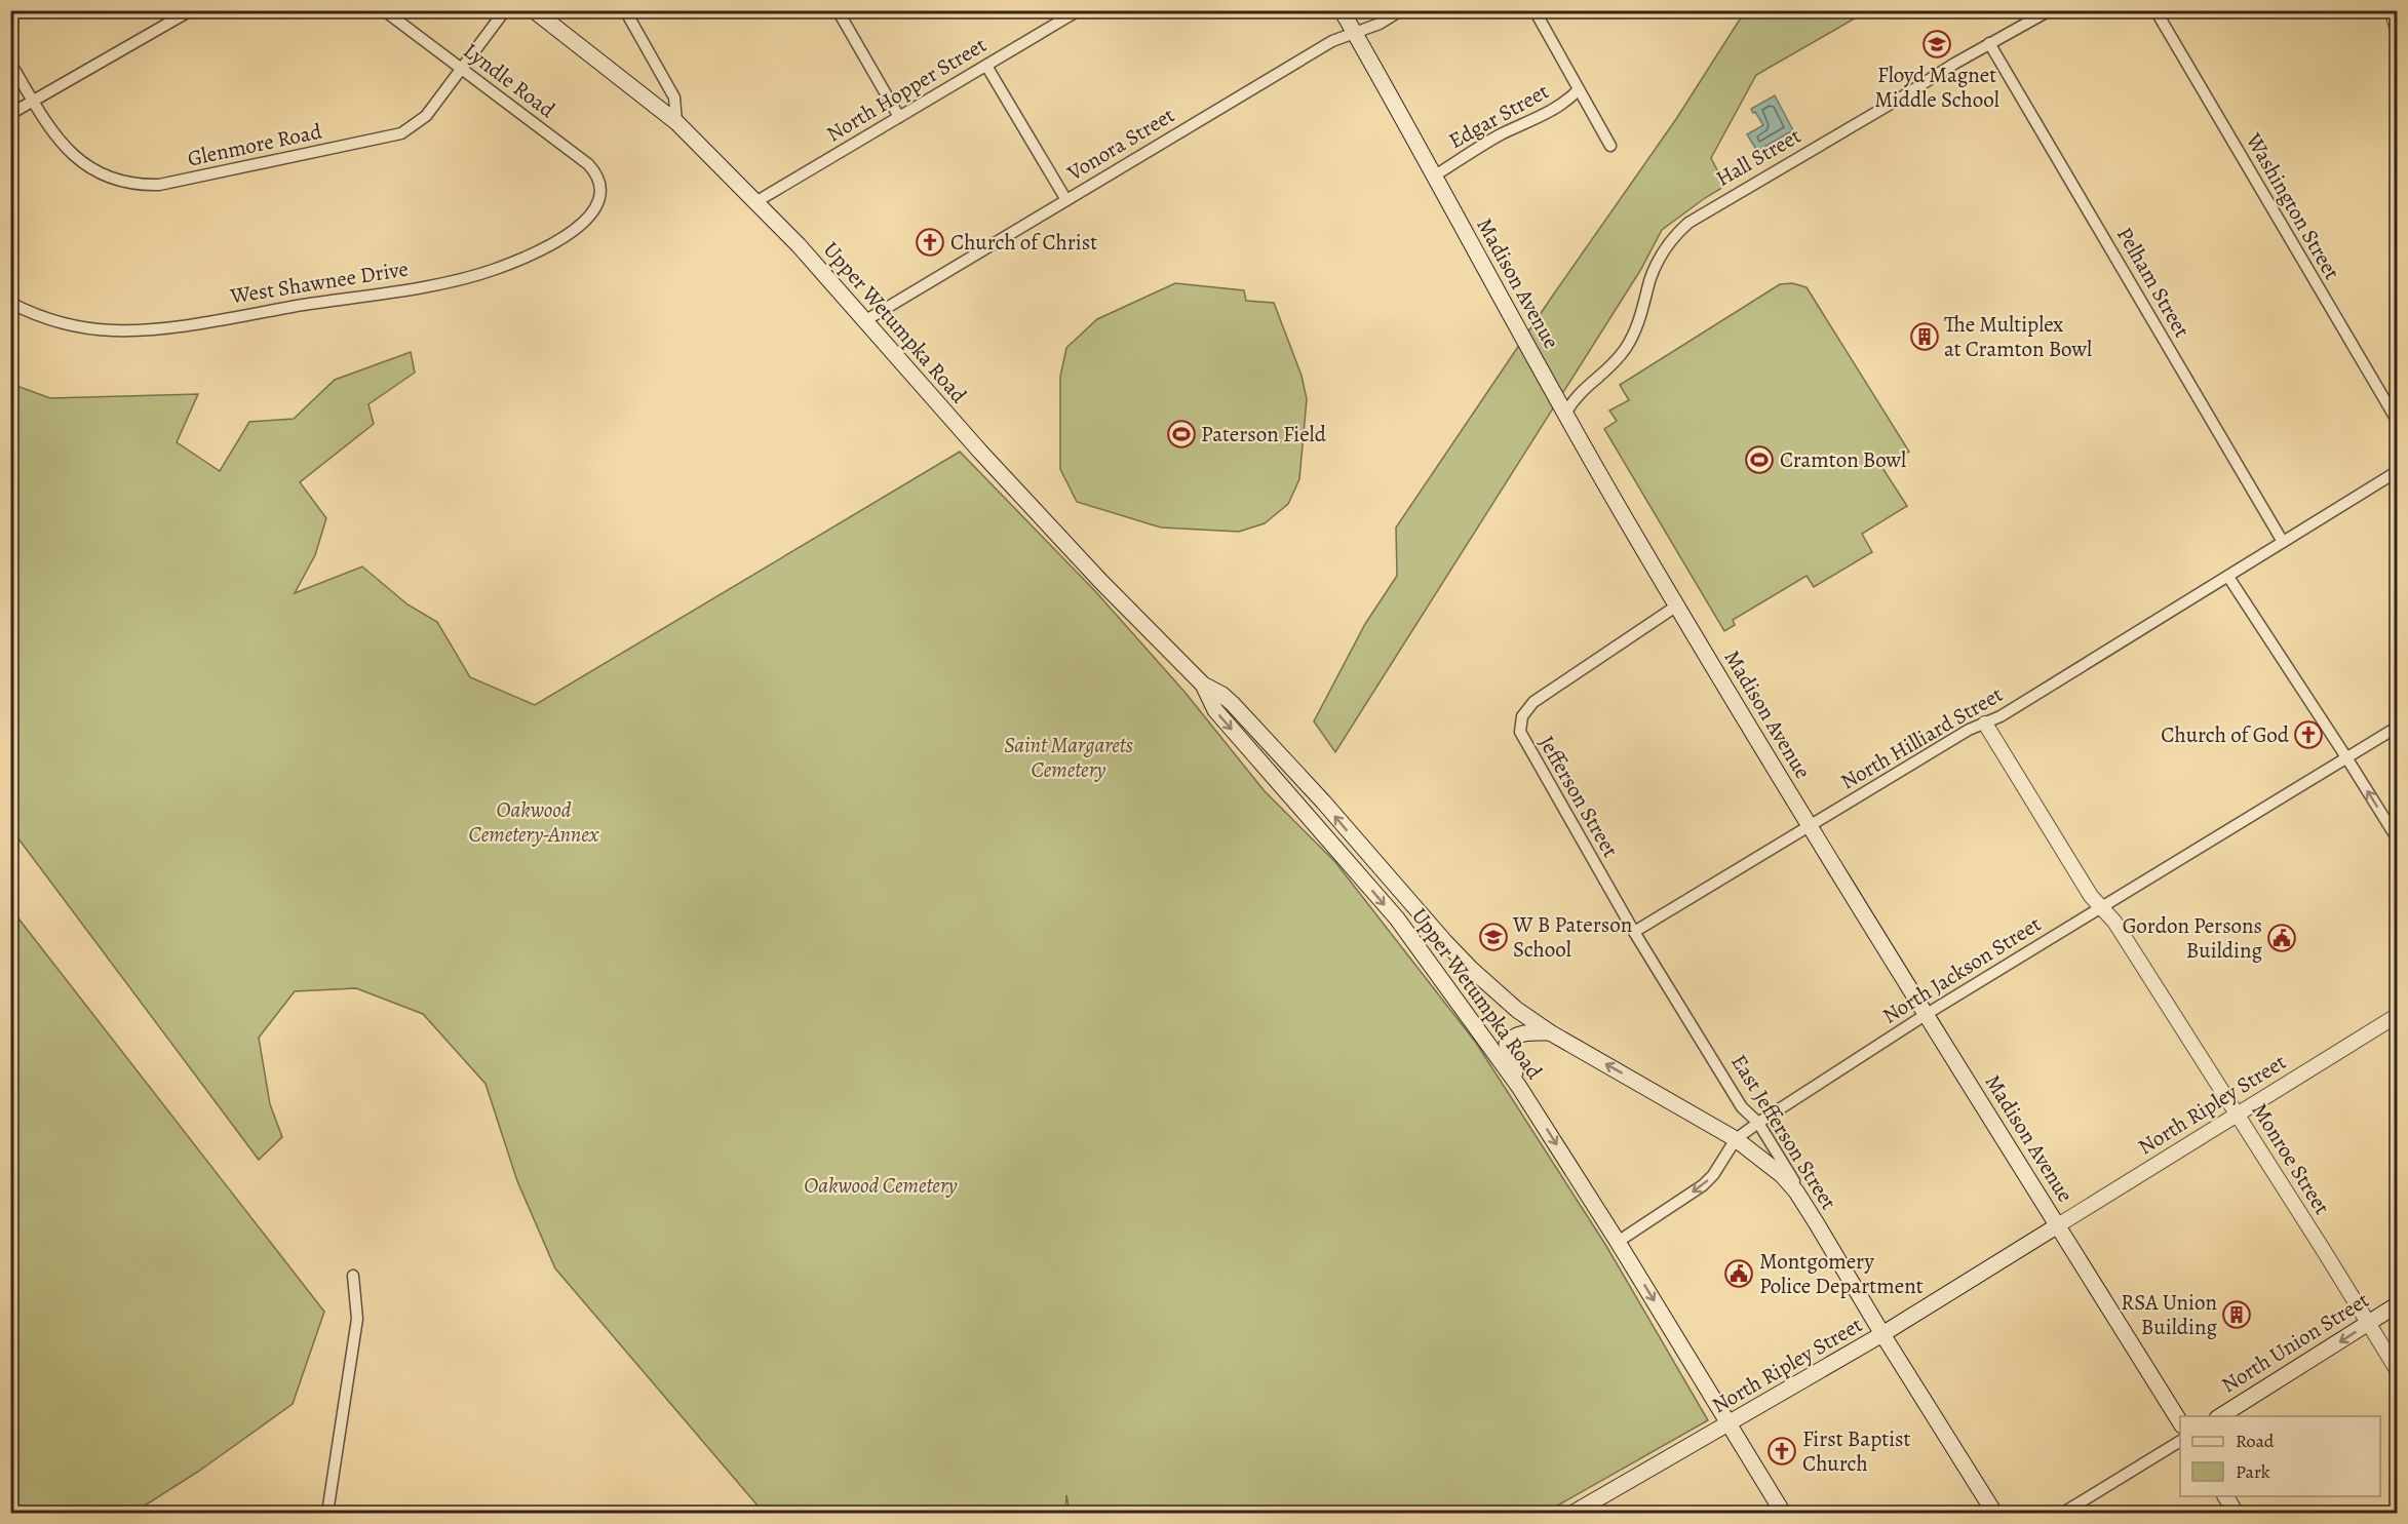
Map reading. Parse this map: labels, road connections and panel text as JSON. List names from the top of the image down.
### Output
{
  "streets": {
    "main road": [
      "Madison Avenue",
      "Upper Wetumpka Road",
      "North Ripley Street",
      "East Jefferson Street",
      "North Union Street"
    ],
    "street": [
      "Lyndle Road",
      "North Hopper Street",
      "Edgar Street",
      "Vonora Street",
      "Glenmore Road",
      "Hall Street",
      "Washington Street",
      "West Shawnee Drive",
      "Pelham Street",
      "North Hilliard Street",
      "Jefferson Street",
      "North Jackson Street",
      "Monroe Street"
    ]
  },
  "crossings": [
    ["Lyndle Road", "Glenmore Road"],
    ["Lyndle Road", "West Shawnee Drive"],
    ["North Hopper Street", "Upper Wetumpka Road"],
    ["Edgar Street", "Madison Avenue"],
    ["Vonora Street", "Madison Avenue"],
    ["Vonora Street", "Upper Wetumpka Road"],
    ["Hall Street", "Pelham Street"],
    ["Hall Street", "Madison Avenue"],
    ["Pelham Street", "North Hilliard Street"],
    ["Madison Avenue", "North Hilliard Street"],
    ["Madison Avenue", "Jefferson Street"],
    ["Madison Avenue", "North Jackson Street"],
    ["Madison Avenue", "North Ripley Street"],
    ["Upper Wetumpka Road", "North Jackson Street"],
    ["Upper Wetumpka Road", "North Ripley Street"],
    ["Upper Wetumpka Road", "East Jefferson Street"],
    ["North Hilliard Street", "Jefferson Street"],
    ["North Hilliard Street", "East Jefferson Street"],
    ["North Hilliard Street", "Monroe Street"],
    ["Jefferson Street", "East Jefferson Street"],
    ["North Jackson Street", "East Jefferson Street"],
    ["North Jackson Street", "Monroe Street"],
    ["North Ripley Street", "East Jefferson Street"],
    ["North Ripley Street", "Monroe Street"],
    ["Monroe Street", "North Union Street"]
  ],
  "one_way": ["North Union Street"],
  "parks": ["Saint Margarets Cemetery", "Oakwood Cemetery-Annex", "Oakwood Cemetery"],
  "places": {
    "school or university": ["Floyd Magnet Middle School", "W B Paterson School"],
    "church": ["Church of Christ", "Church of God", "First Baptist Church"],
    "building": ["The Multiplex at Cramton Bowl", "RSA Union Building"],
    "sports": ["Paterson Field", "Cramton Bowl"],
    "public building": ["Gordon Persons Building", "Montgomery Police Department"]
  },
  "legend": ["Road", "Park"]
}
